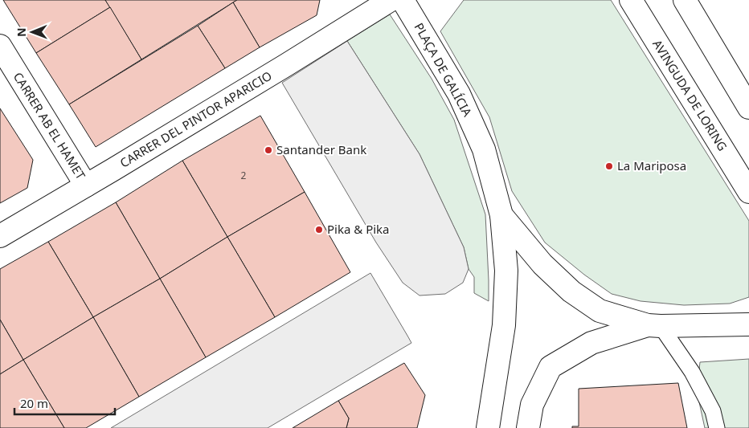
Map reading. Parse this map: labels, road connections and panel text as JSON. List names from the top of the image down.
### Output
{
  "streets": {
    "street": [
      "PLAÇA DE GALÍCIA",
      "AVINGUDA DE LORING",
      "CARRER DEL PINTOR APARICIO",
      "CARRER AB EL HAMET"
    ]
  },
  "crossings": [
    ["CARRER DEL PINTOR APARICIO", "CARRER AB EL HAMET"]
  ],
  "places": ["Santander Bank", "La Mariposa", "Pika & Pika"],
  "house_numbers": ["2"],
  "scale_bar": "20 m",
  "north": "left"
}
